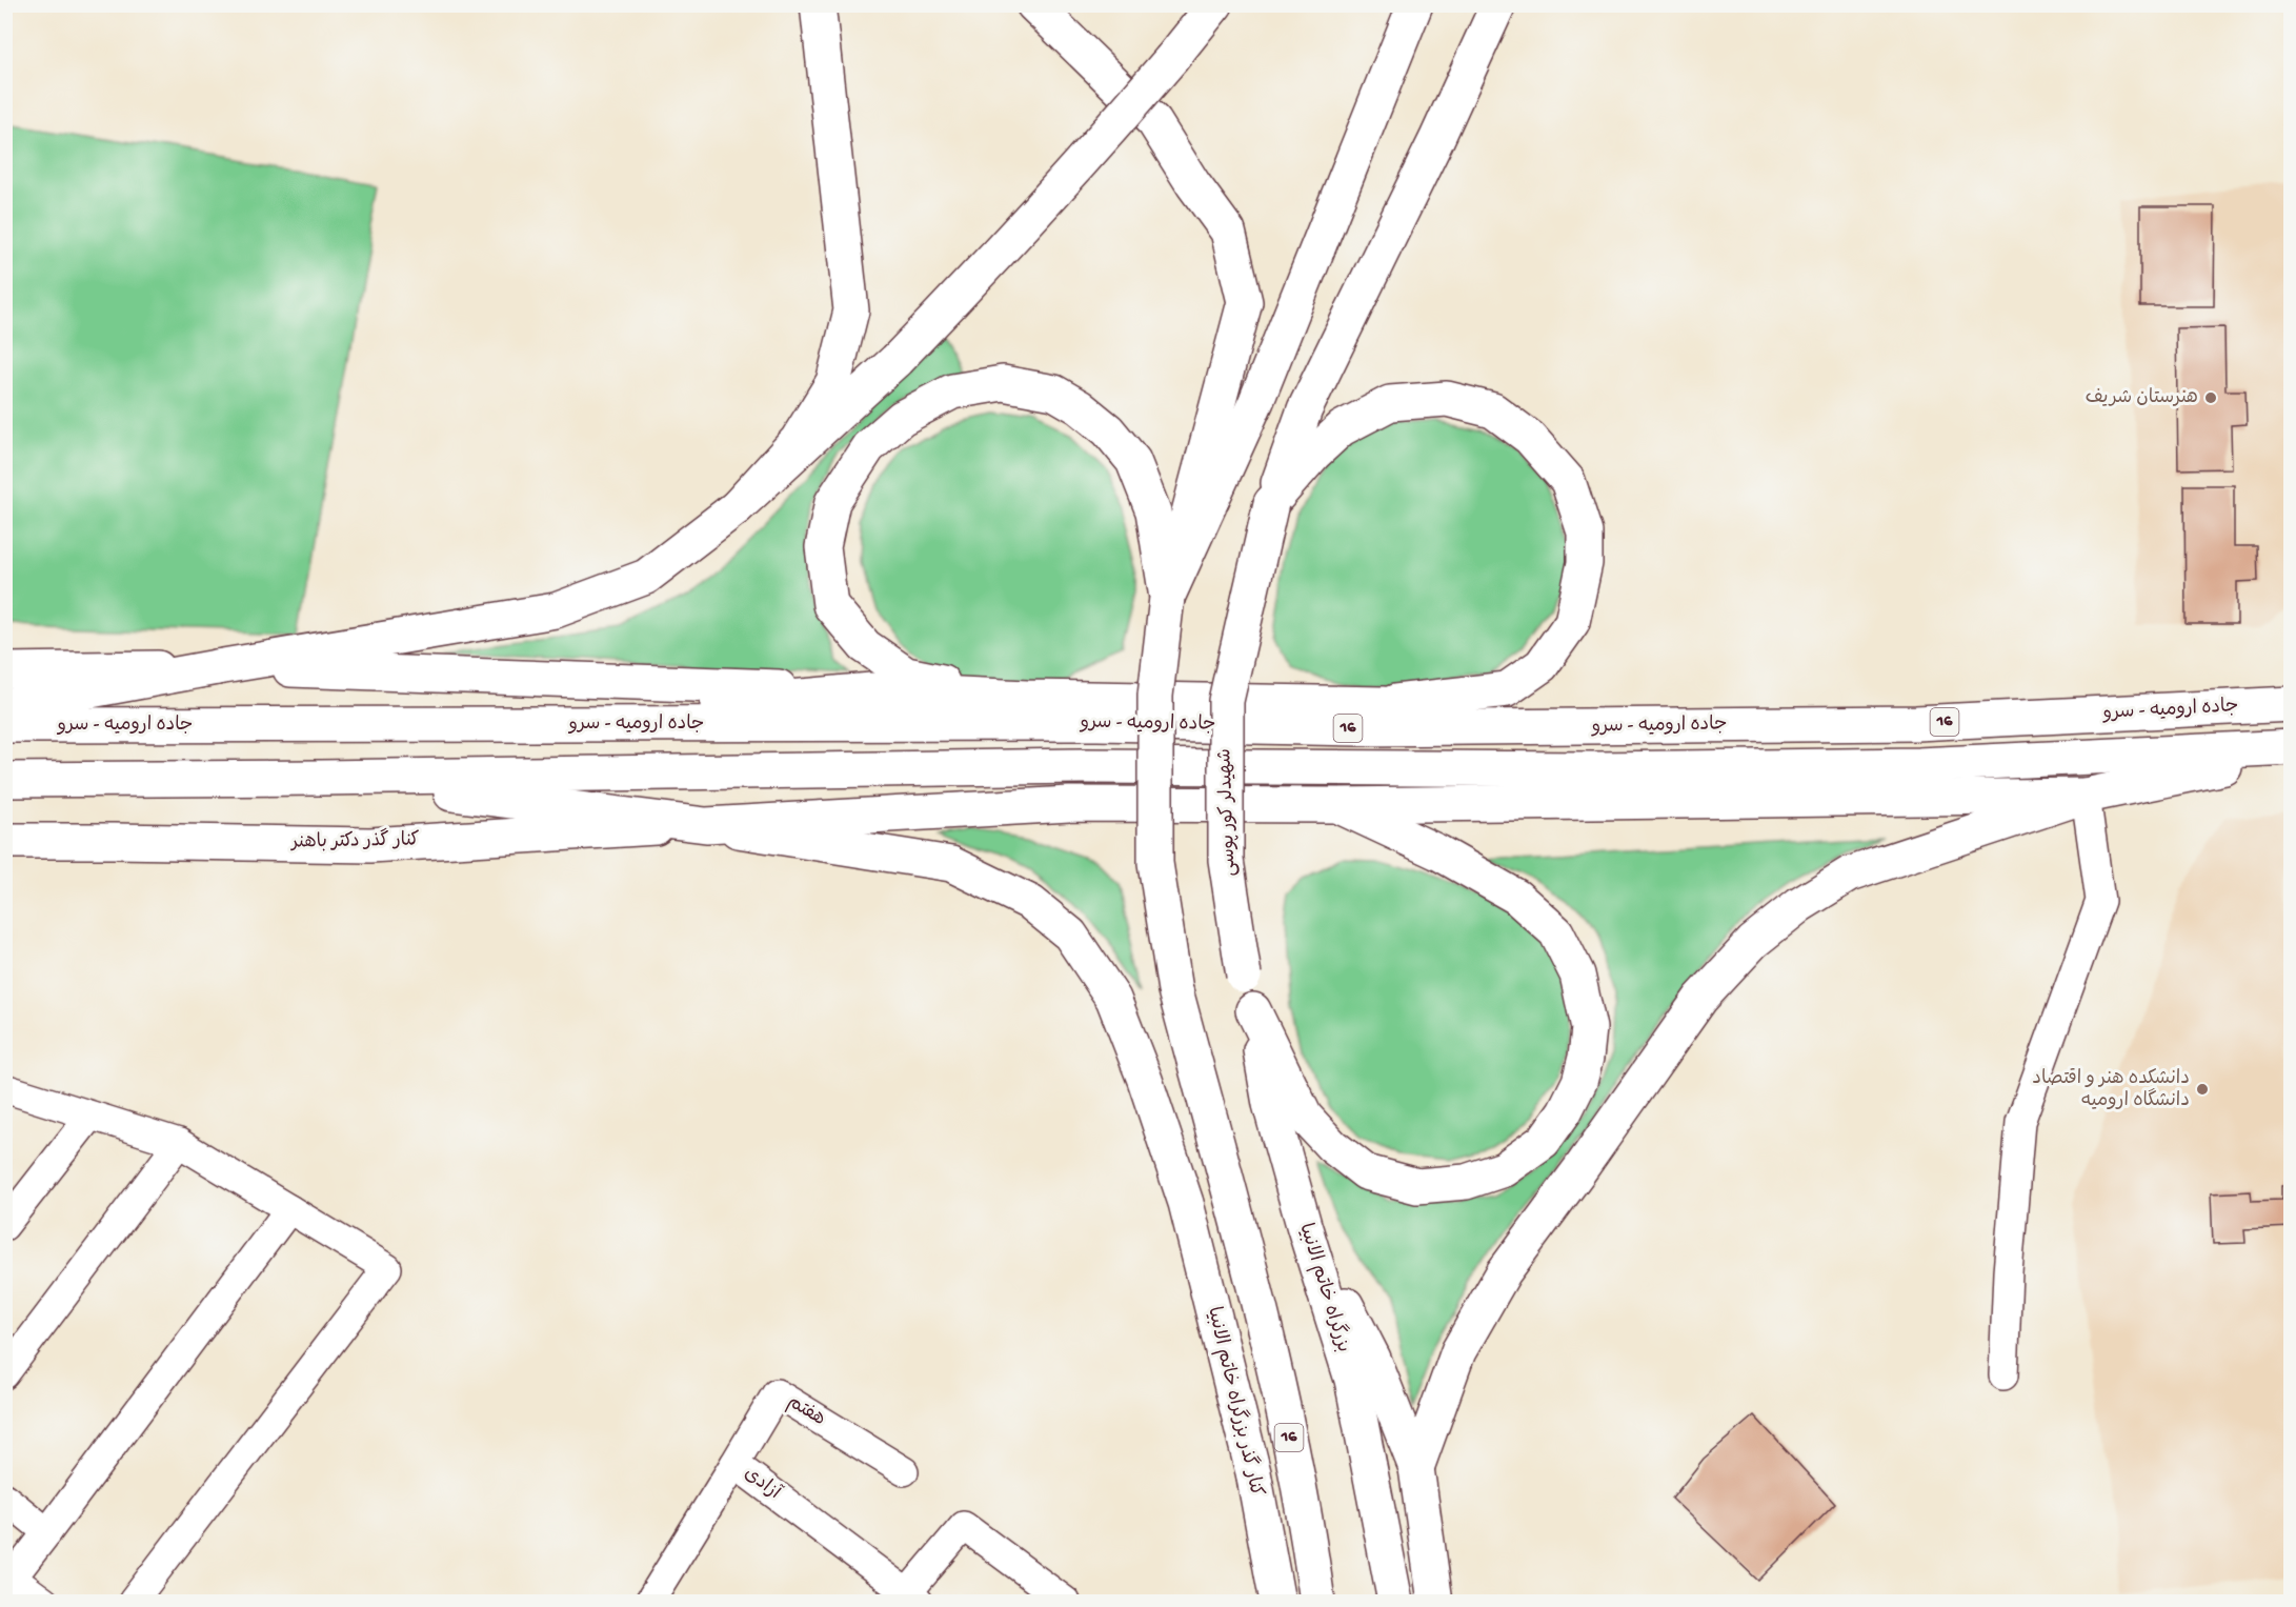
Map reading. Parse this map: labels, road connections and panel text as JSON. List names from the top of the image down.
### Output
{
  "streets": {
    "main road": [
      "جاده ارومیه - سرو",
      "16",
      "شهیدلر کور پوسی",
      "کنار گذر دکتر باهنر",
      "بزرگراه خاتم الانبیا",
      "کنار گذر بزرگراه خاتم الانبیا"
    ],
    "street": ["هفتم", "آزادی"]
  },
  "crossings": [
    ["شهیدلر کور پوسی", "بزرگراه خاتم الانبیا"],
    ["کنار گذر دکتر باهنر", "کنار گذر بزرگراه خاتم الانبیا"],
    ["هفتم", "آزادی"]
  ],
  "places": ["هنرستان شریف", "دانشکده هنر و اقتصاد دانشگاه ارومیه"]
}
